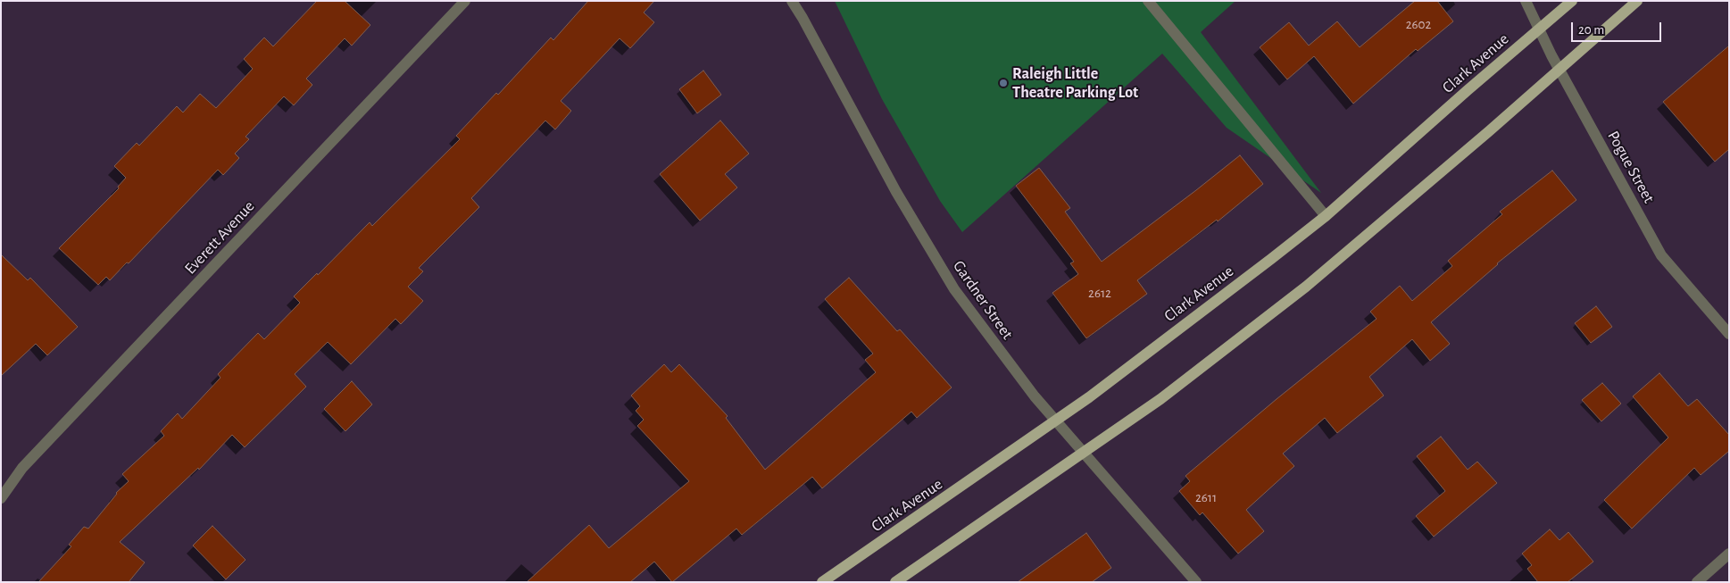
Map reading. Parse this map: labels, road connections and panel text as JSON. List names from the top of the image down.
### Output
{
  "streets": {
    "main road": ["Clark Avenue"],
    "street": ["Pogue Street", "Everett Avenue", "Gardner Street"]
  },
  "crossings": [
    ["Clark Avenue", "Pogue Street"],
    ["Clark Avenue", "Gardner Street"]
  ],
  "places": ["Raleigh Little Theatre Parking Lot"],
  "house_numbers": ["2602", "2612", "2611"],
  "scale_bar": "20 m"
}
